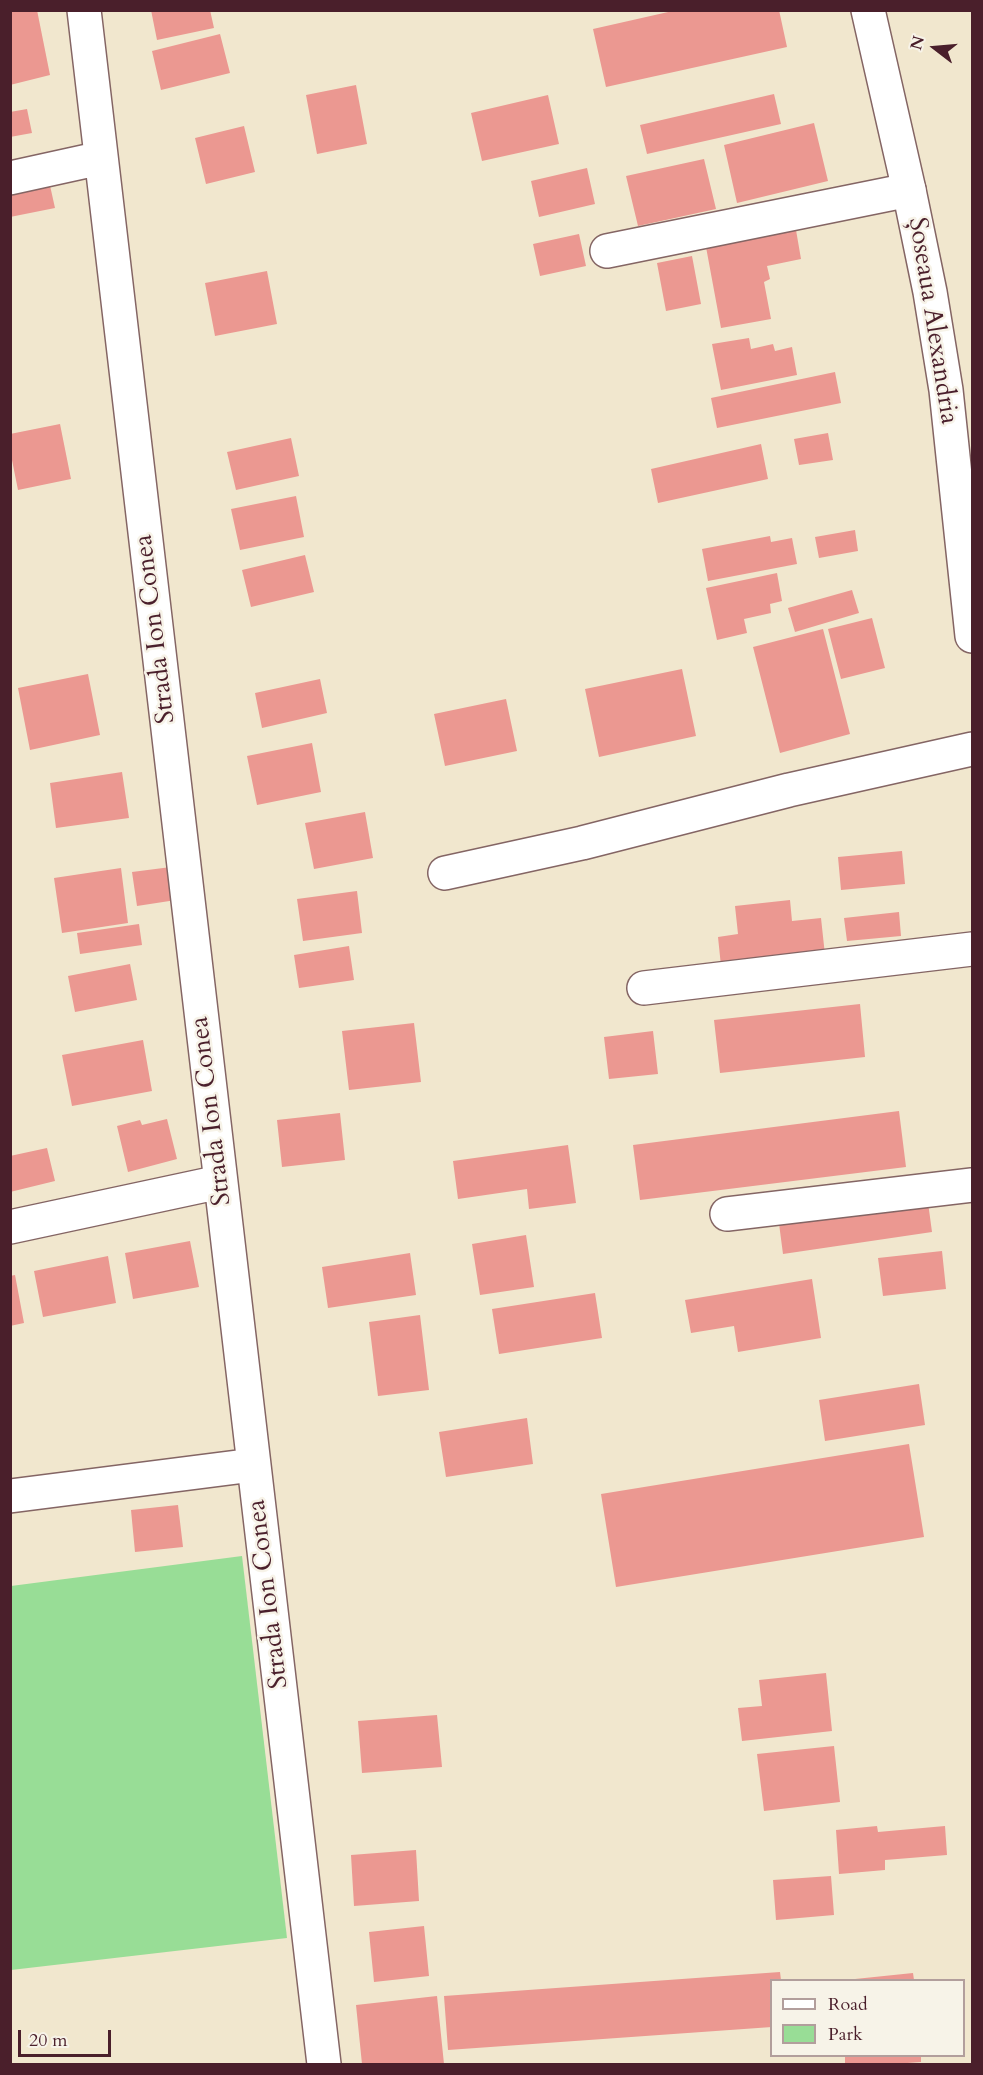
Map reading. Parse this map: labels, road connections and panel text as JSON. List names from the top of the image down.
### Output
{
  "streets": {
    "street": ["Șoseaua Alexandria", "Strada Ion Conea"]
  },
  "legend": ["Road", "Park"],
  "scale_bar": "20 m",
  "north": "left"
}
